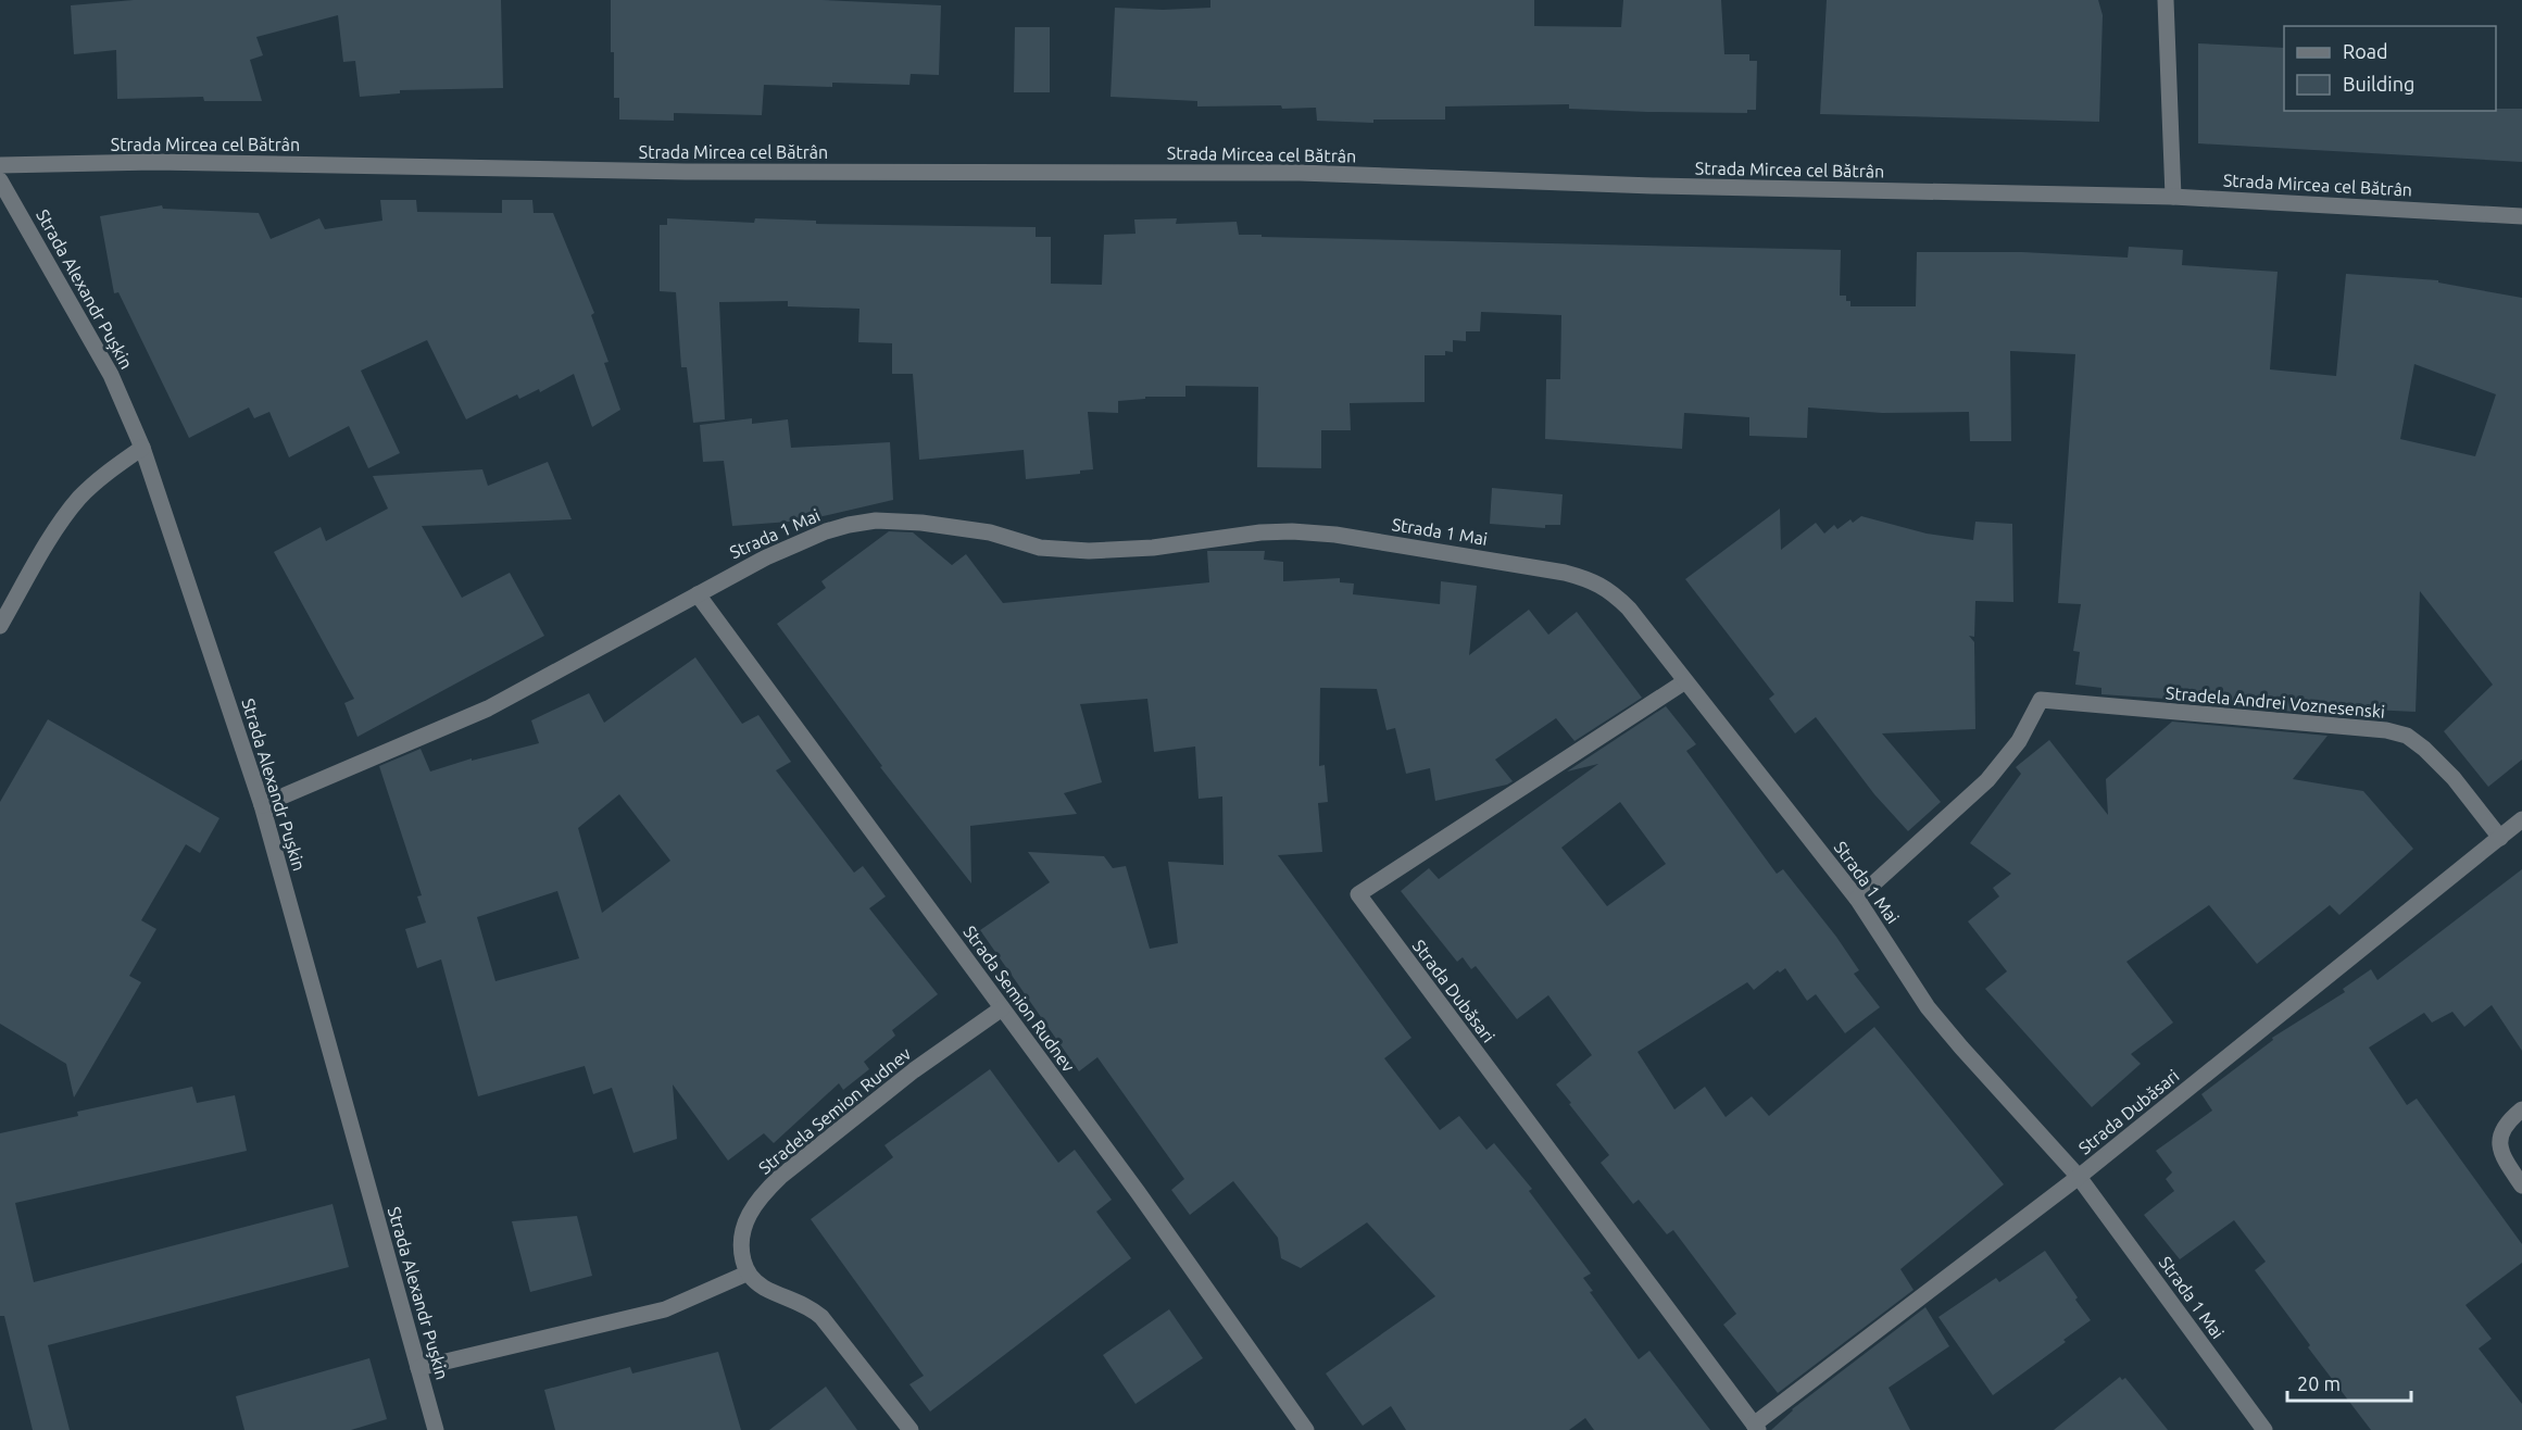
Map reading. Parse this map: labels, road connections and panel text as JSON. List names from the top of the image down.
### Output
{
  "streets": {
    "street": [
      "Strada Mircea cel Bătrân",
      "Strada Alexandr Pușkin",
      "Strada 1 Mai",
      "Stradela Andrei Voznesenski",
      "Strada Dubăsari",
      "Strada Semion Rudnev",
      "Stradela Semion Rudnev"
    ]
  },
  "crossings": [
    ["Strada Alexandr Pușkin", "Strada 1 Mai"],
    ["Strada 1 Mai", "Stradela Andrei Voznesenski"],
    ["Strada 1 Mai", "Strada Dubăsari"],
    ["Strada 1 Mai", "Strada Semion Rudnev"],
    ["Stradela Andrei Voznesenski", "Strada Dubăsari"],
    ["Strada Semion Rudnev", "Stradela Semion Rudnev"]
  ],
  "legend": ["Road", "Building"],
  "scale_bar": "20 m"
}
